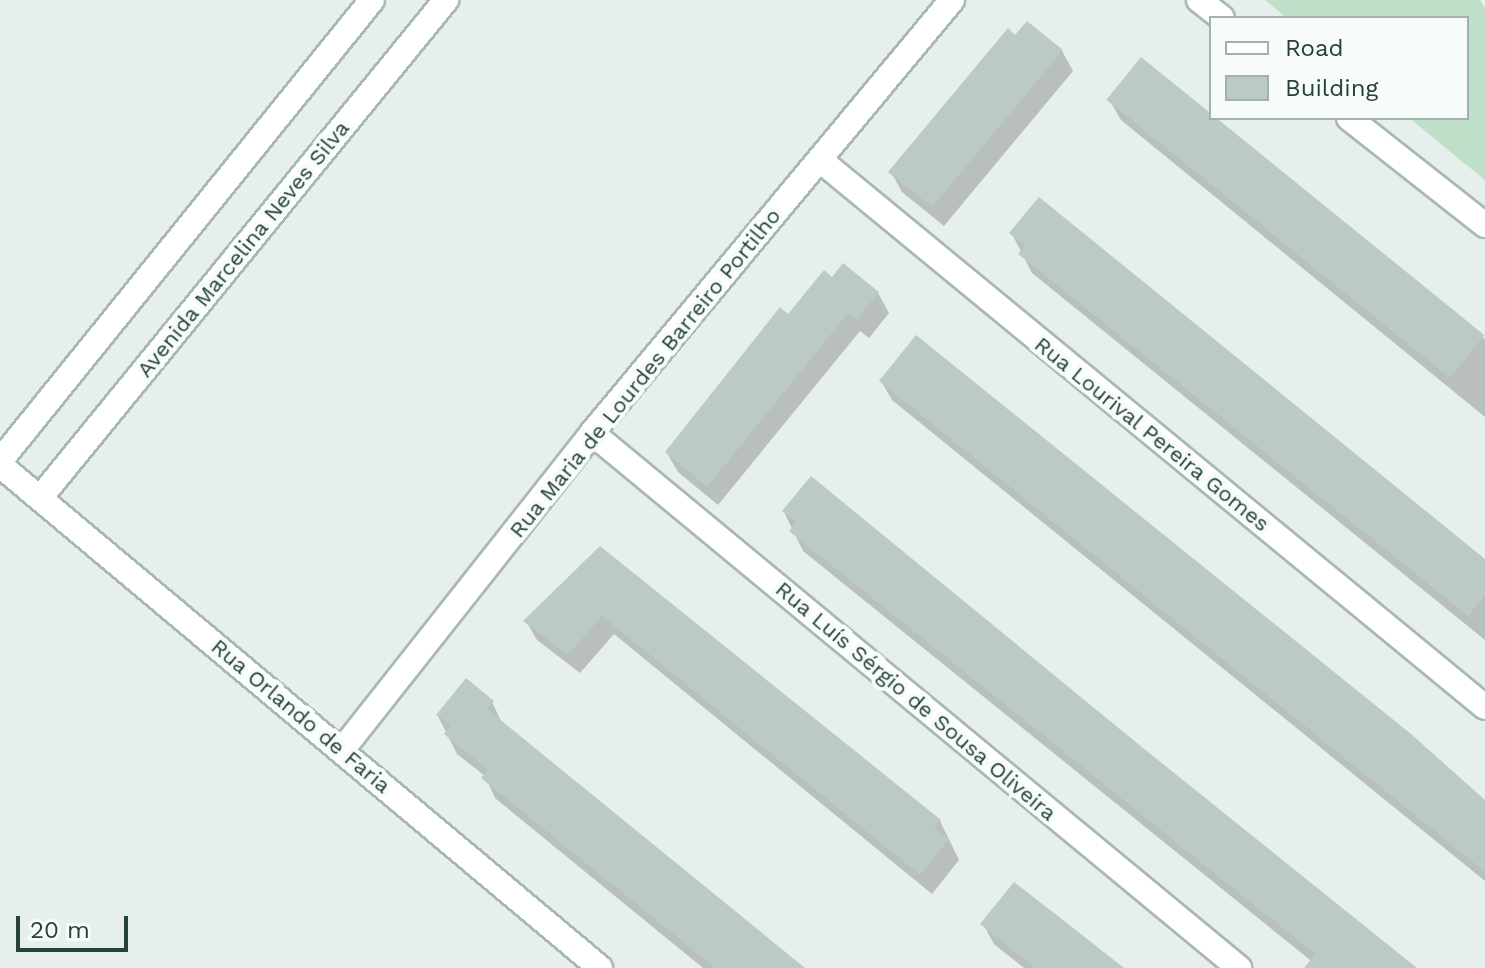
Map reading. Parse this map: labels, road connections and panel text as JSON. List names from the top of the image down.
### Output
{
  "streets": {
    "street": [
      "Avenida Marcelina Neves Silva",
      "Rua Maria de Lourdes Barreiro Portilho",
      "Rua Lourival Pereira Gomes",
      "Rua Luís Sérgio de Sousa Oliveira",
      "Rua Orlando de Faria"
    ]
  },
  "crossings": [
    ["Avenida Marcelina Neves Silva", "Rua Orlando de Faria"],
    ["Rua Maria de Lourdes Barreiro Portilho", "Rua Lourival Pereira Gomes"],
    ["Rua Maria de Lourdes Barreiro Portilho", "Rua Luís Sérgio de Sousa Oliveira"],
    ["Rua Maria de Lourdes Barreiro Portilho", "Rua Orlando de Faria"]
  ],
  "legend": ["Road", "Building"],
  "scale_bar": "20 m"
}
